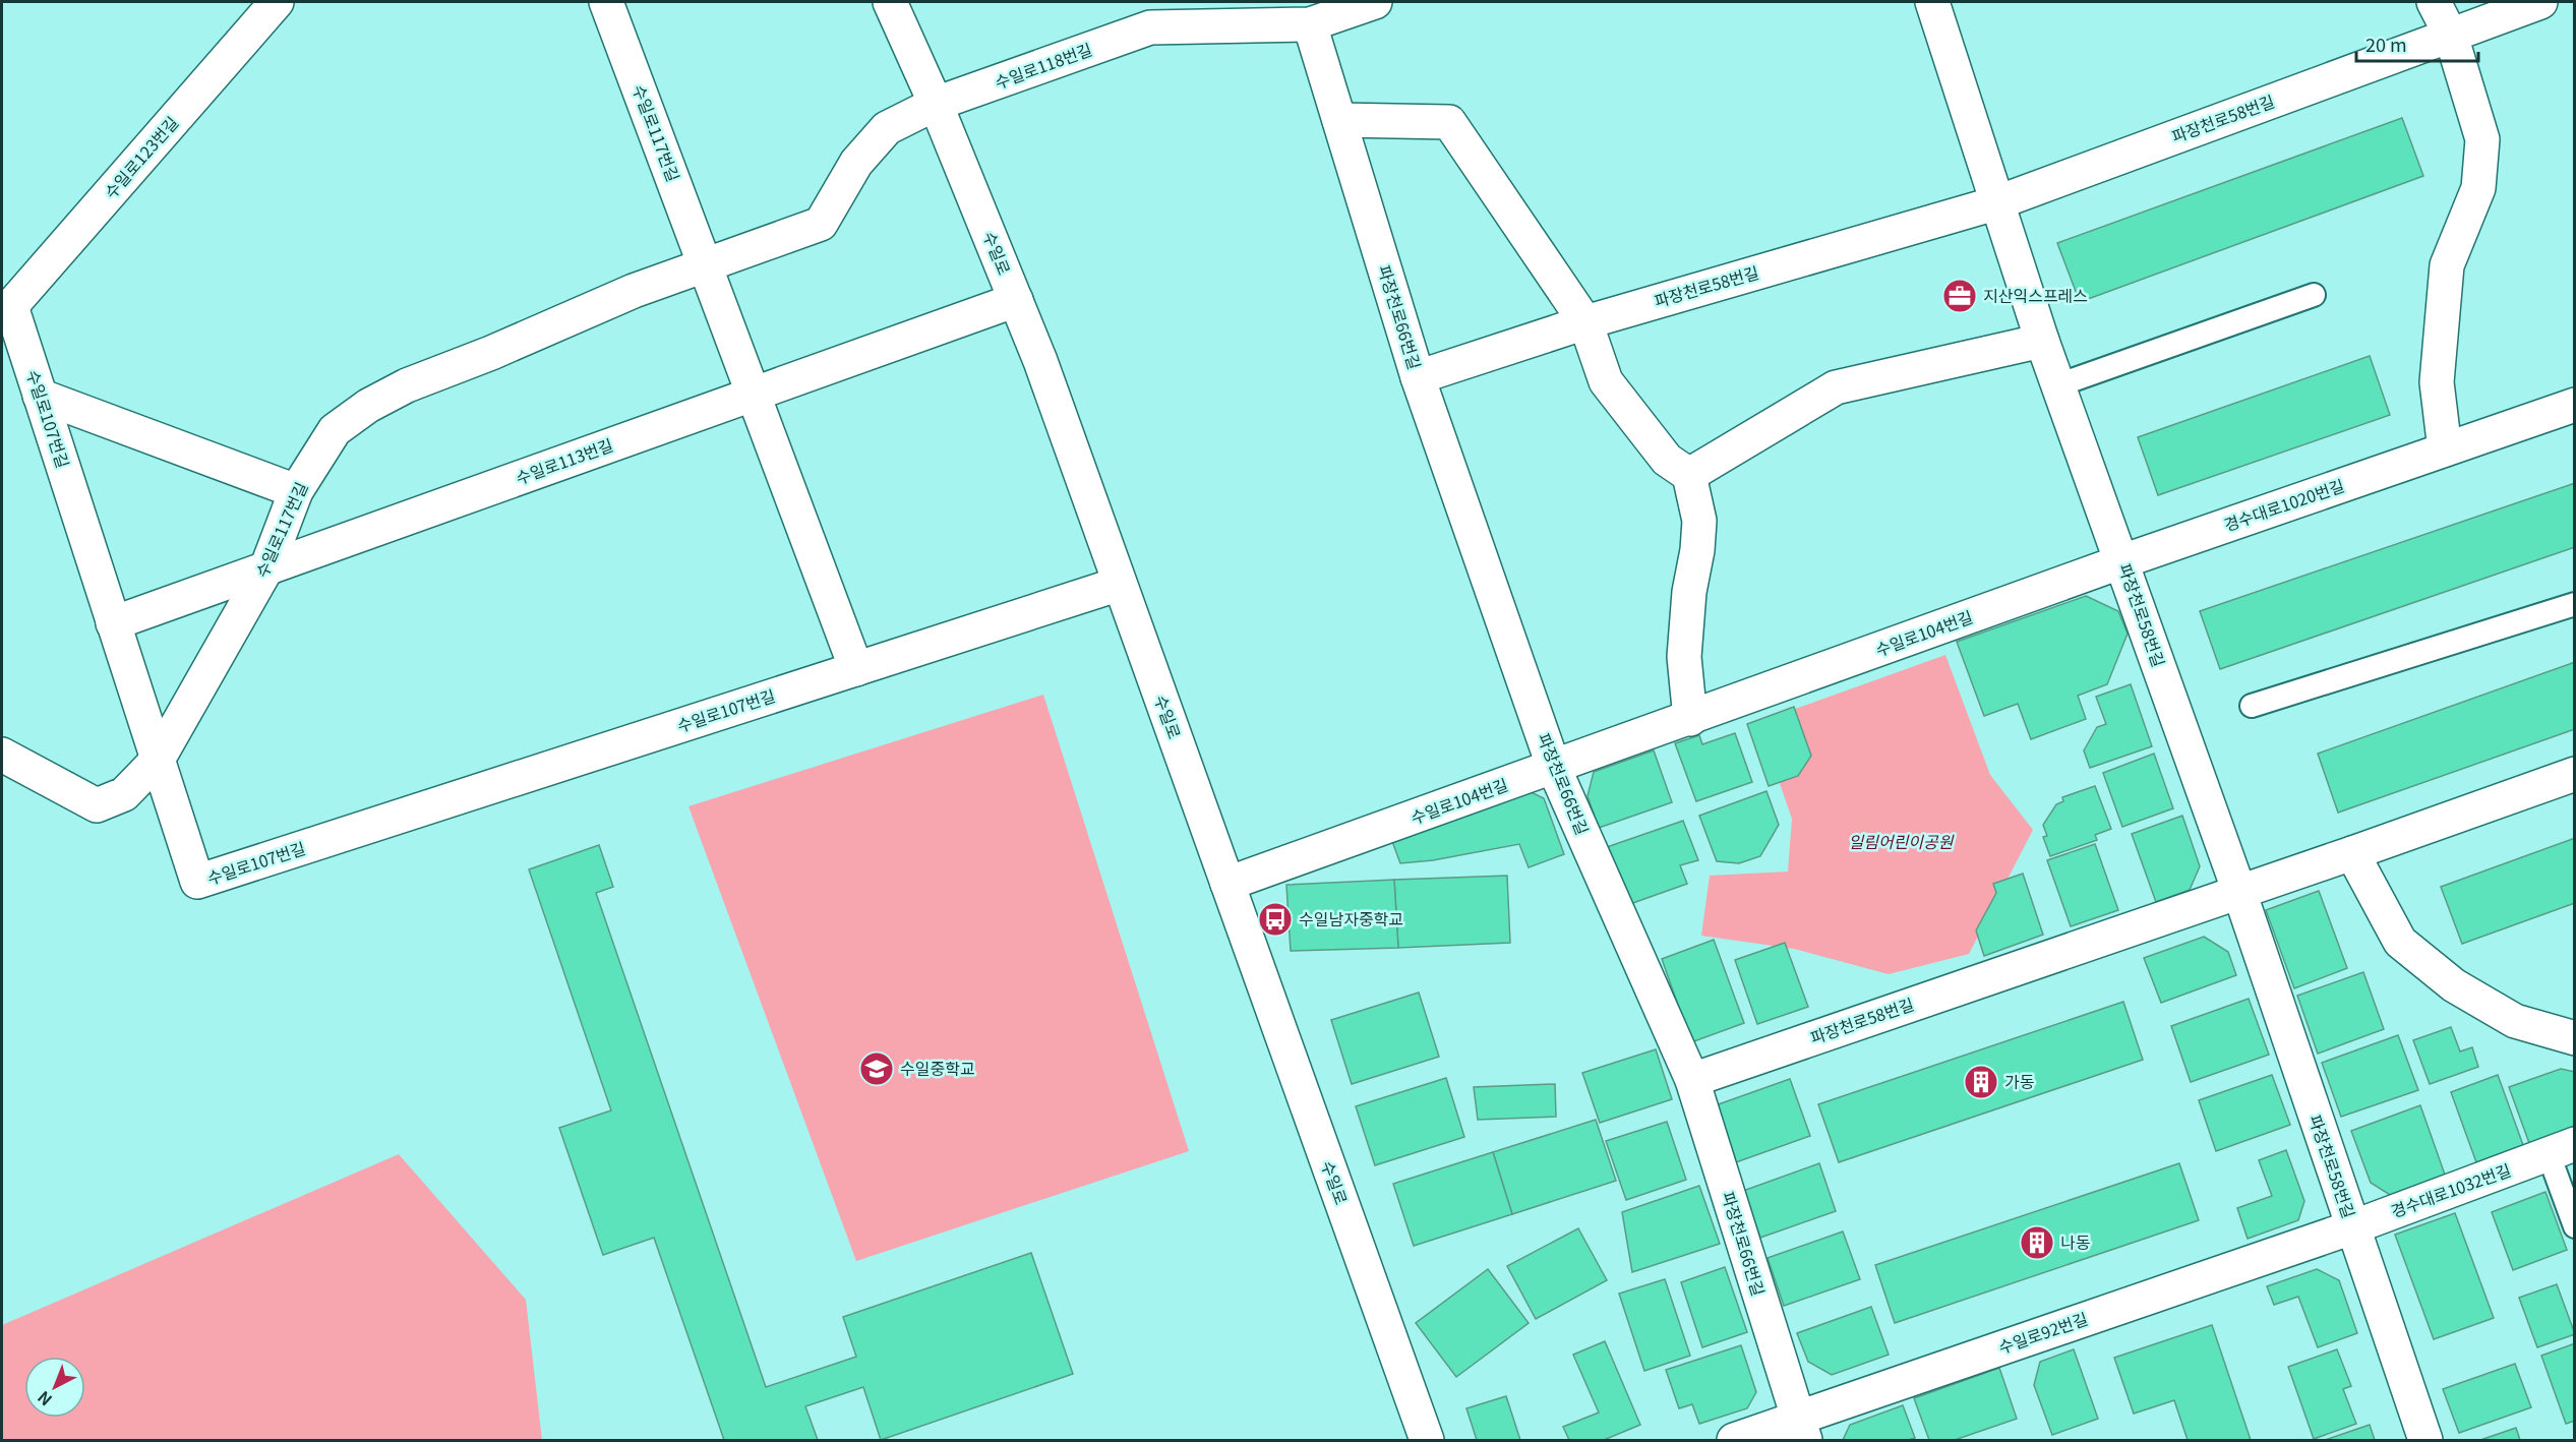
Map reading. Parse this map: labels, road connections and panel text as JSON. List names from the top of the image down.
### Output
{
  "streets": {
    "street": [
      "수일로118번길",
      "파장천로58번길",
      "수일로117번길",
      "수일로123번길",
      "수일로",
      "파장천로66번길",
      "수일로107번길",
      "수일로113번길",
      "경수대로1020번길",
      "수일로104번길",
      "경수대로1032번길",
      "수일로92번길"
    ]
  },
  "crossings": [
    ["수일로118번길", "수일로117번길"],
    ["수일로118번길", "수일로"],
    ["수일로118번길", "파장천로66번길"],
    ["파장천로58번길", "파장천로66번길"],
    ["파장천로58번길", "경수대로1020번길"],
    ["파장천로58번길", "수일로104번길"],
    ["파장천로58번길", "경수대로1032번길"],
    ["파장천로58번길", "수일로92번길"],
    ["수일로117번길", "수일로"],
    ["수일로117번길", "수일로107번길"],
    ["수일로117번길", "수일로113번길"],
    ["수일로123번길", "수일로107번길"],
    ["수일로", "수일로107번길"],
    ["수일로", "수일로113번길"],
    ["수일로", "수일로104번길"],
    ["파장천로66번길", "수일로104번길"],
    ["파장천로66번길", "수일로92번길"],
    ["수일로107번길", "수일로113번길"],
    ["경수대로1020번길", "수일로104번길"],
    ["경수대로1032번길", "수일로92번길"]
  ],
  "parks": ["일림어린이공원"],
  "places": {
    "office": ["지산익스프레스"],
    "bus stop": ["수일남자중학교"],
    "school or university": ["수일중학교"],
    "building": ["가동", "나동"]
  },
  "scale_bar": "20 m",
  "north": "bottom left"
}
